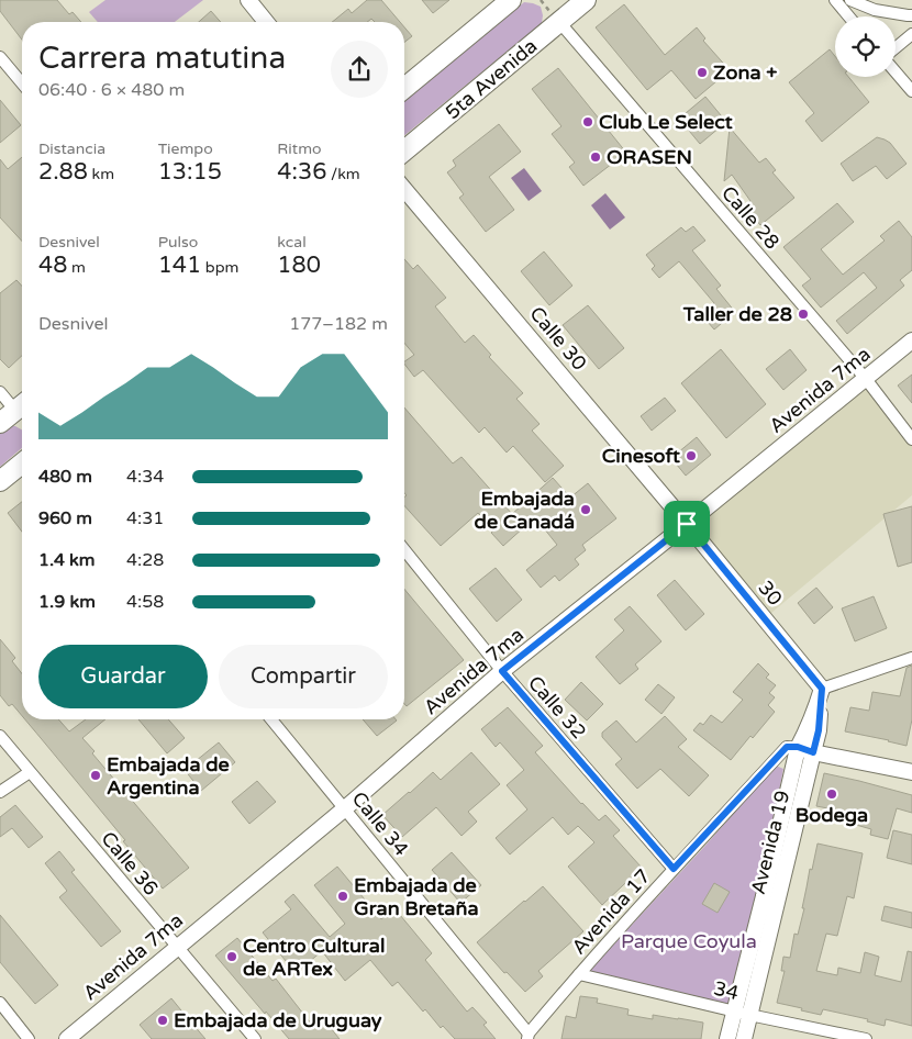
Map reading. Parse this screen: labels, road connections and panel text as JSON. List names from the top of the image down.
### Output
{
  "streets": {
    "highway": ["5ta Avenida"],
    "main road": [
      "Calle 30",
      "Avenida 7ma",
      "30",
      "Avenida 19"
    ],
    "street": [
      "Calle 28",
      "Calle 32",
      "Calle 34",
      "Calle 36",
      "Avenida 17",
      "34"
    ]
  },
  "crossings": [
    ["5ta Avenida", "Calle 28"],
    ["Calle 28", "Avenida 7ma"],
    ["Calle 30", "Avenida 7ma"],
    ["Calle 30", "30"],
    ["Avenida 7ma", "30"],
    ["Avenida 7ma", "Calle 32"],
    ["Avenida 7ma", "Calle 34"],
    ["Avenida 7ma", "Calle 36"],
    ["30", "Avenida 19"],
    ["Calle 32", "Avenida 17"],
    ["Calle 34", "Avenida 17"],
    ["Avenida 19", "Avenida 17"],
    ["Avenida 19", "34"],
    ["Avenida 17", "34"]
  ],
  "parks": ["Parque Coyula"],
  "places": [
    "Zona +",
    "Club Le Select",
    "ORASEN",
    "Taller de 28",
    "Cinesoft",
    "Embajada de Canadá",
    "Embajada de Argentina",
    "Bodega",
    "Embajada de Gran Bretaña",
    "Centro Cultural de ARTex",
    "Embajada de Uruguay"
  ],
  "page": {
    "heading": ["Carrera matutina", "06:40 · 6 × 480 m"],
    "stats": [
      ["Distancia", "2.88 km"],
      ["Tiempo", "13:15"],
      ["Ritmo", "4:36 /km"],
      ["Desnivel", "48 m"],
      ["Pulso", "141 bpm"],
      ["kcal", "180"]
    ],
    "chart": ["Desnivel", "177–182 m"],
    "list": [
      {
        "name": "480 m",
        "note": "4:34"
      },
      {
        "name": "960 m",
        "note": "4:31"
      },
      {
        "name": "1.4 km",
        "note": "4:28"
      },
      {
        "name": "1.9 km",
        "note": "4:58"
      }
    ],
    "buttons": ["Guardar", "Compartir"]
  }
}
